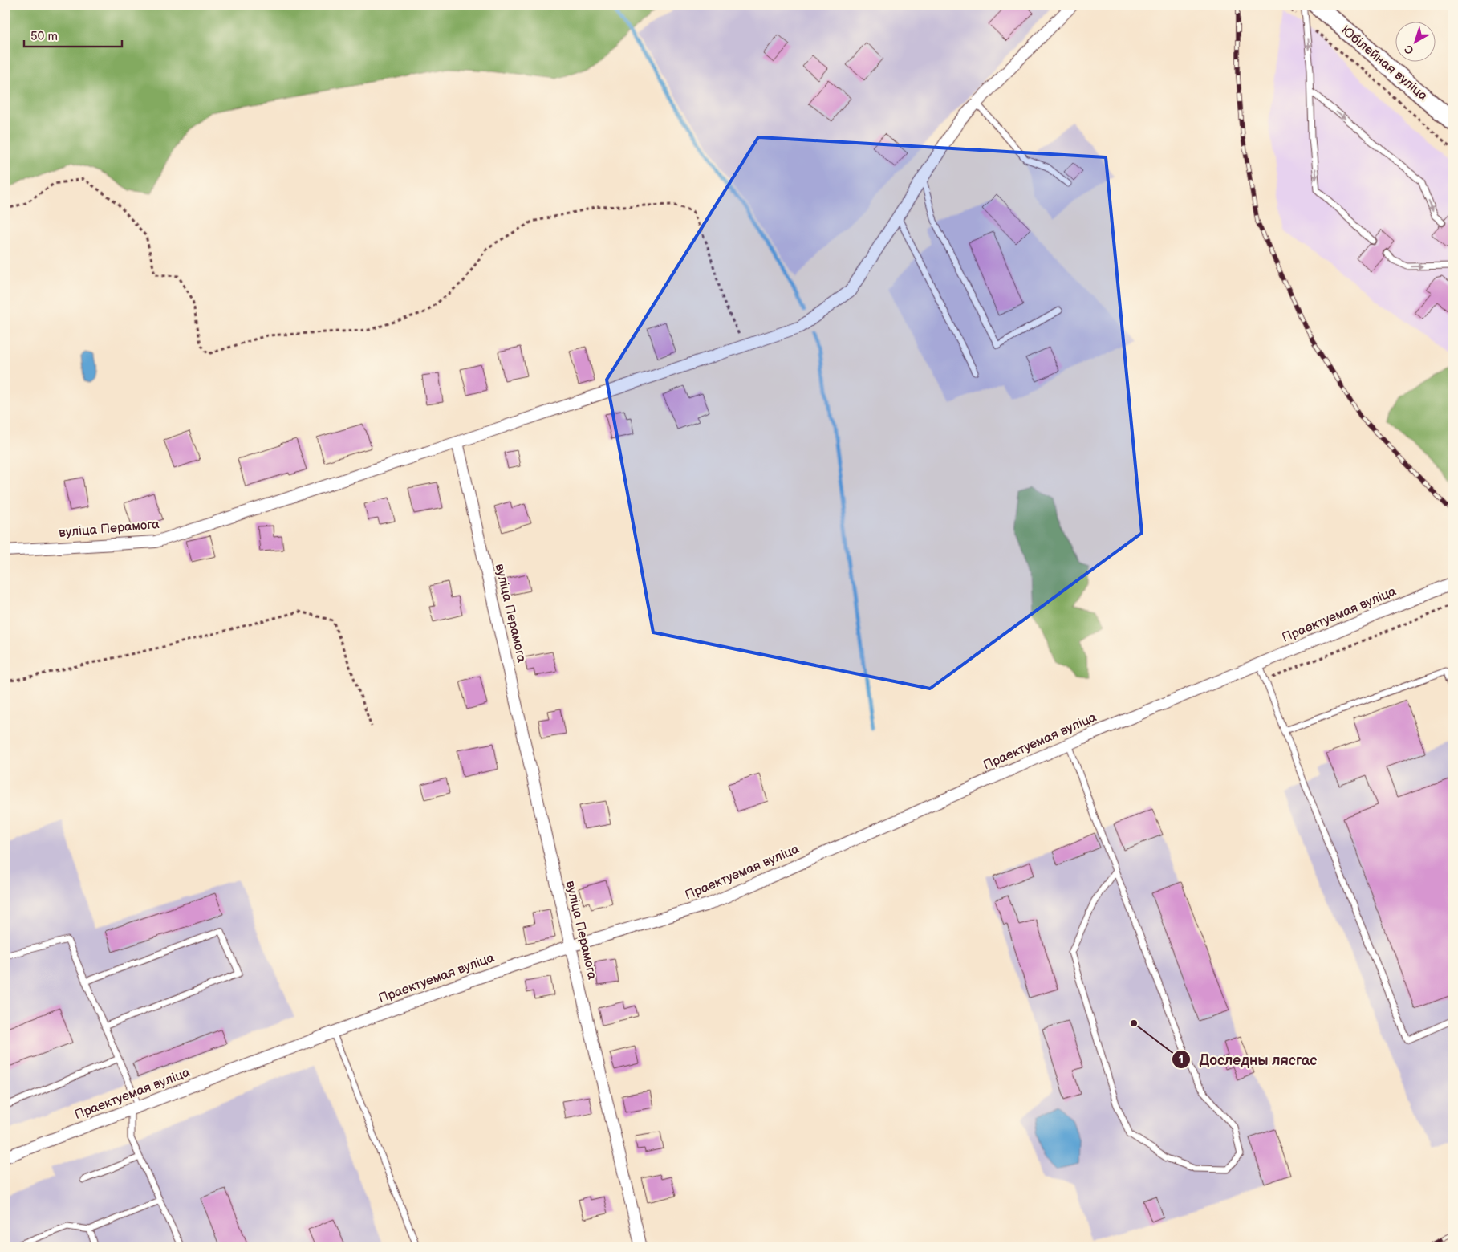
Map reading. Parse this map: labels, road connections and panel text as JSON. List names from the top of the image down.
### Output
{
  "streets": {
    "main road": ["Юбілейная вуліца"],
    "street": ["вуліца Перамога", "Праектуемая вуліца"]
  },
  "crossings": [
    ["вуліца Перамога", "Праектуемая вуліца"]
  ],
  "places": ["Доследны лясгас"],
  "scale_bar": "50 m",
  "north": "bottom left"
}
